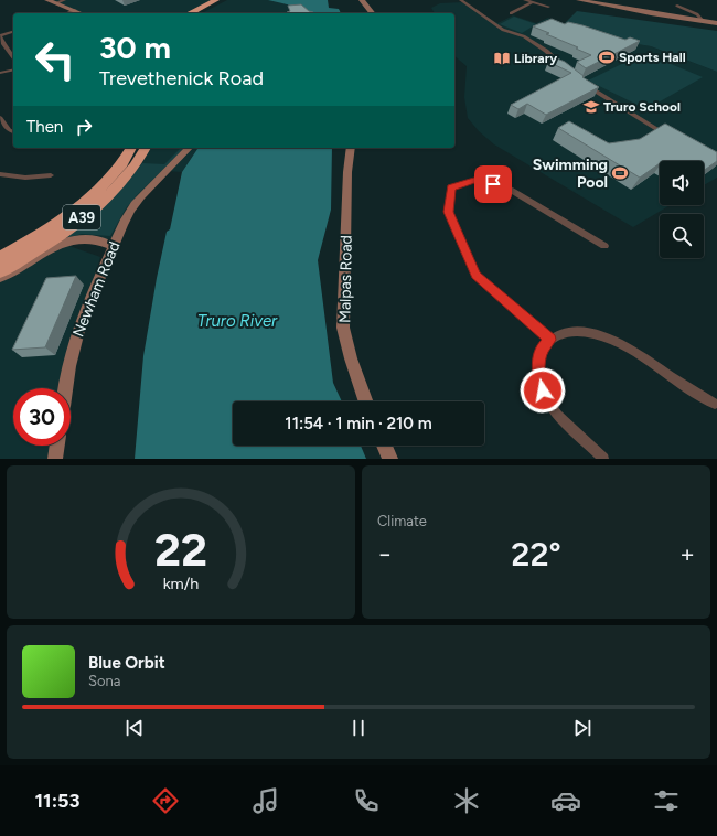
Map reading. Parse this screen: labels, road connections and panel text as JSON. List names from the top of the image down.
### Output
{
  "streets": {
    "highway": ["A39"],
    "street": ["Malpas Road", "Newham Road"]
  },
  "water": ["Truro River"],
  "places": {
    "sports": ["Sports Hall", "Swimming Pool"],
    "library": ["Library"],
    "school or university": ["Truro School"]
  },
  "page": {
    "turn": ["30 m", "Trevethenick Road"],
    "then": "Then",
    "limit": "30",
    "trip": "11:54 · 1 min · 210 m",
    "tile": "Climate",
    "heat": ["−", "22°", "+"],
    "song": ["Blue Orbit", "Sona"],
    "tabs": "11:53",
    "gauge": ["22", "km/h"]
  }
}
